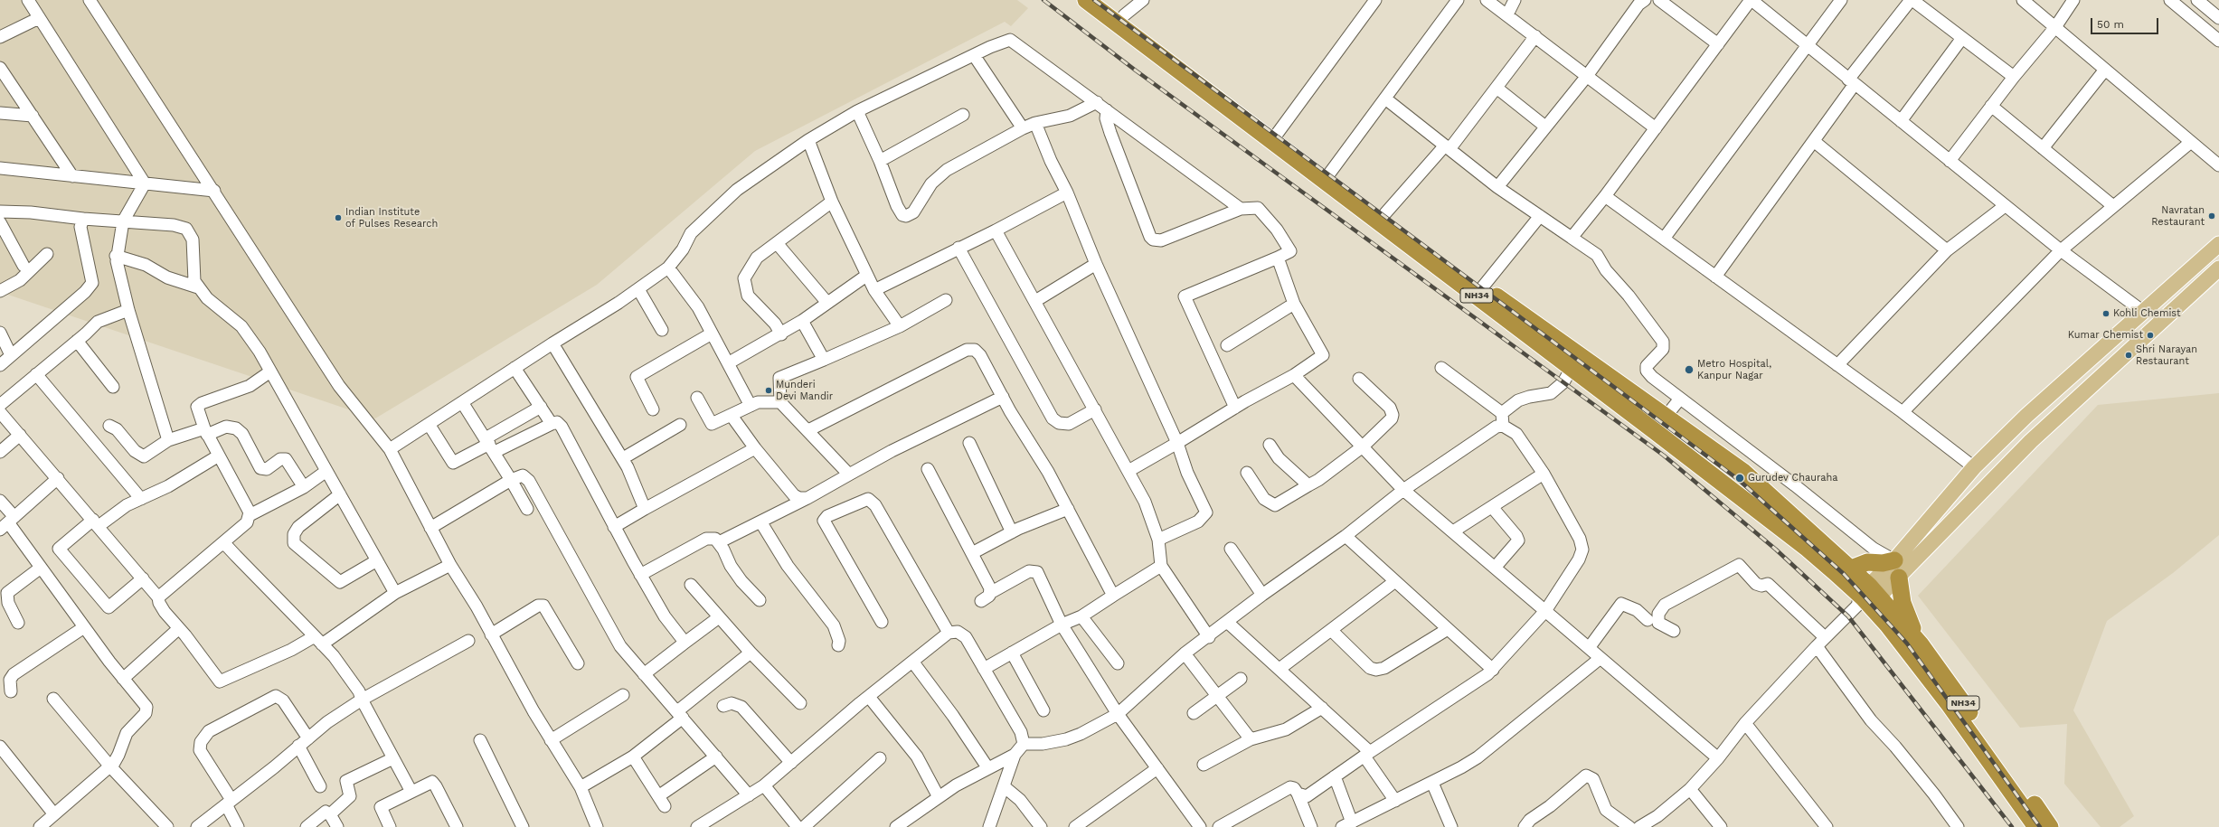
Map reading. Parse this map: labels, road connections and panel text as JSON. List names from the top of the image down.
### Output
{
  "streets": {
    "highway": ["NH34"]
  },
  "places": [
    "Navratan Restaurant",
    "Indian Institute of Pulses Research",
    "Kohli Chemist",
    "Kumar Chemist",
    "Shri Narayan Restaurant",
    "Metro Hospital, Kanpur Nagar",
    "Munderi Devi Mandir",
    "Gurudev Chauraha"
  ],
  "scale_bar": "50 m"
}
